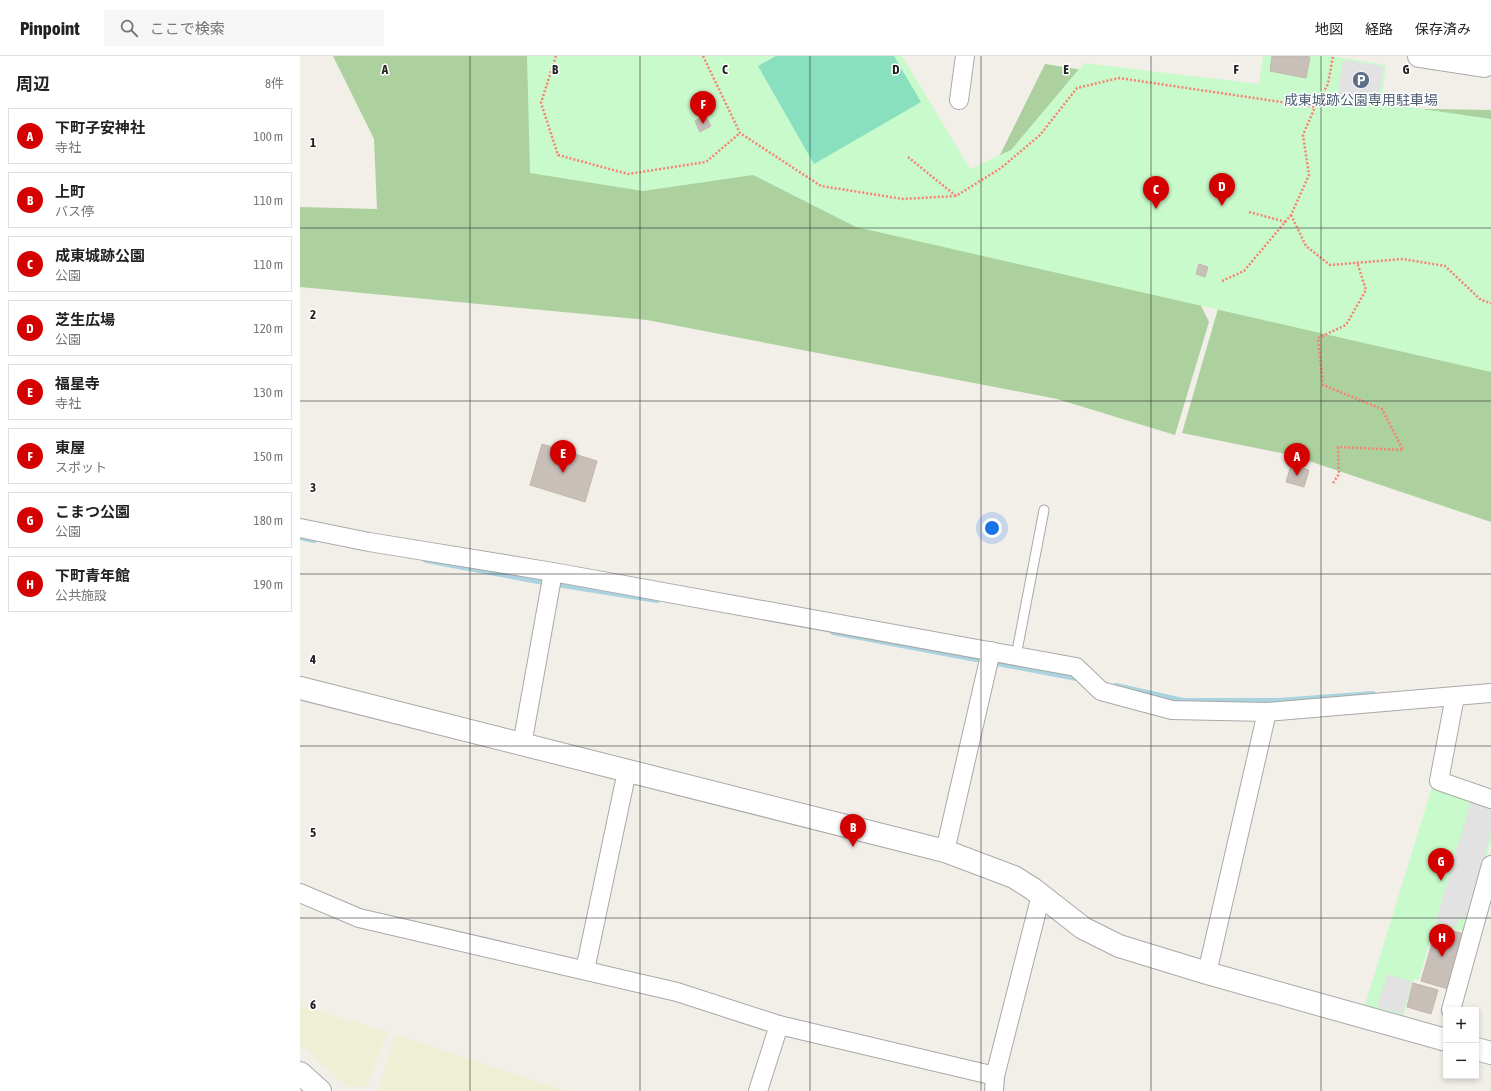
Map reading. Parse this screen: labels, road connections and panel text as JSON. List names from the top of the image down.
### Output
{
  "places": {
    "parking": ["成東城跡公園専用駐車場"]
  },
  "page": {
    "header": "Pinpoint",
    "search": "ここで検索",
    "nav": ["地図", "経路", "保存済み"],
    "heading": ["周辺", "8件"],
    "pins": [
      "F",
      "D",
      "C",
      "E",
      "A",
      "B",
      "G",
      "H"
    ],
    "list": [
      {
        "mark": "A",
        "name": "下町子安神社",
        "note": "寺社",
        "value": "100 m"
      },
      {
        "mark": "B",
        "name": "上町",
        "note": "バス停",
        "value": "110 m"
      },
      {
        "mark": "C",
        "name": "成東城跡公園",
        "note": "公園",
        "value": "110 m"
      },
      {
        "mark": "D",
        "name": "芝生広場",
        "note": "公園",
        "value": "120 m"
      },
      {
        "mark": "E",
        "name": "福星寺",
        "note": "寺社",
        "value": "130 m"
      },
      {
        "mark": "F",
        "name": "東屋",
        "note": "スポット",
        "value": "150 m"
      },
      {
        "mark": "G",
        "name": "こまつ公園",
        "note": "公園",
        "value": "180 m"
      },
      {
        "mark": "H",
        "name": "下町青年館",
        "note": "公共施設",
        "value": "190 m"
      }
    ],
    "map_buttons": ["+", "−"]
  },
  "grid": {
    "columns": [
      "A",
      "B",
      "C",
      "D",
      "E",
      "F",
      "G"
    ],
    "rows": [
      "1",
      "2",
      "3",
      "4",
      "5",
      "6"
    ]
  }
}
